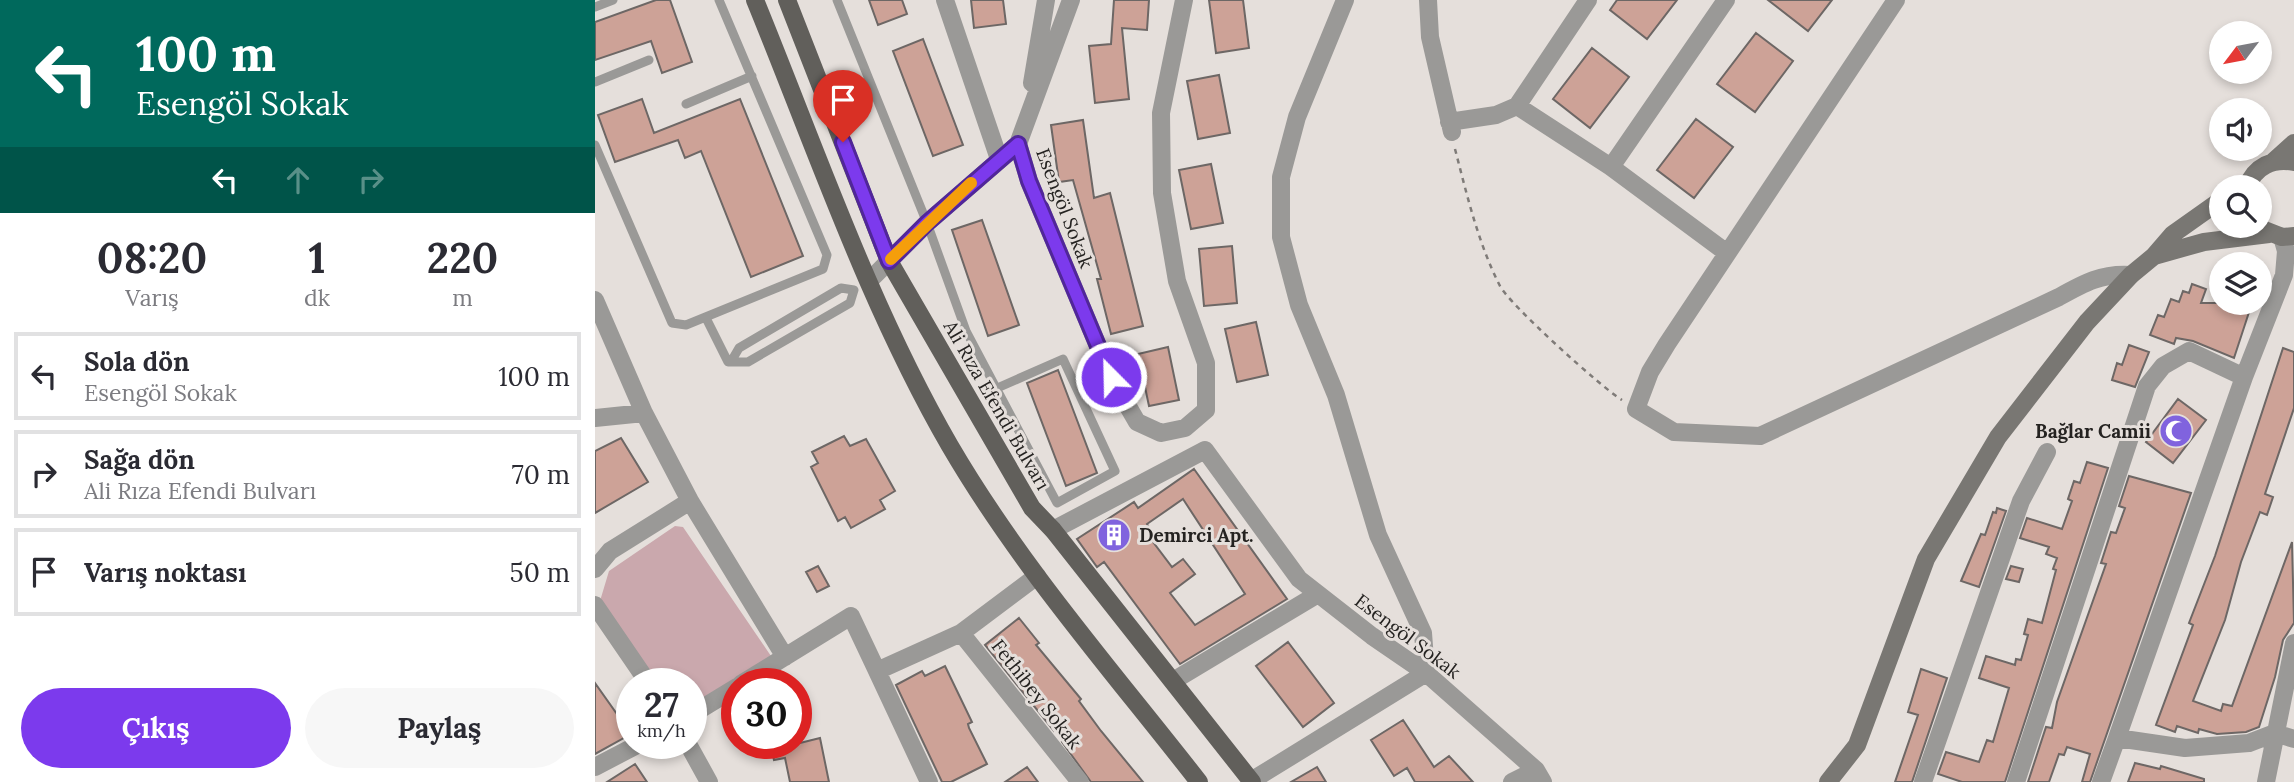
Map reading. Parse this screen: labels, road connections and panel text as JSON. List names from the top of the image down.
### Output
{
  "streets": {
    "main road": ["Ali Rıza Efendi Bulvarı"],
    "street": ["Esengöl Sokak", "Fethibey Sokak"]
  },
  "crossings": [
    ["Esengöl Sokak", "Ali Rıza Efendi Bulvarı"]
  ],
  "places": {
    "mosque": ["Bağlar Camii"],
    "building": ["Demirci Apt."]
  },
  "north": "bottom left",
  "page": {
    "turn": ["100 m", "Esengöl Sokak"],
    "eta": [
      "08:20",
      "Varış",
      "1",
      "dk",
      "220",
      "m"
    ],
    "list": [
      {
        "name": "Sola dön",
        "note": "Esengöl Sokak",
        "value": "100 m"
      },
      {
        "name": "Sağa dön",
        "note": "Ali Rıza Efendi Bulvarı",
        "value": "70 m"
      },
      {
        "name": "Varış noktası",
        "value": "50 m"
      }
    ],
    "speed": "27 km/h",
    "limit": "30",
    "buttons": ["Çıkış", "Paylaş"]
  }
}
